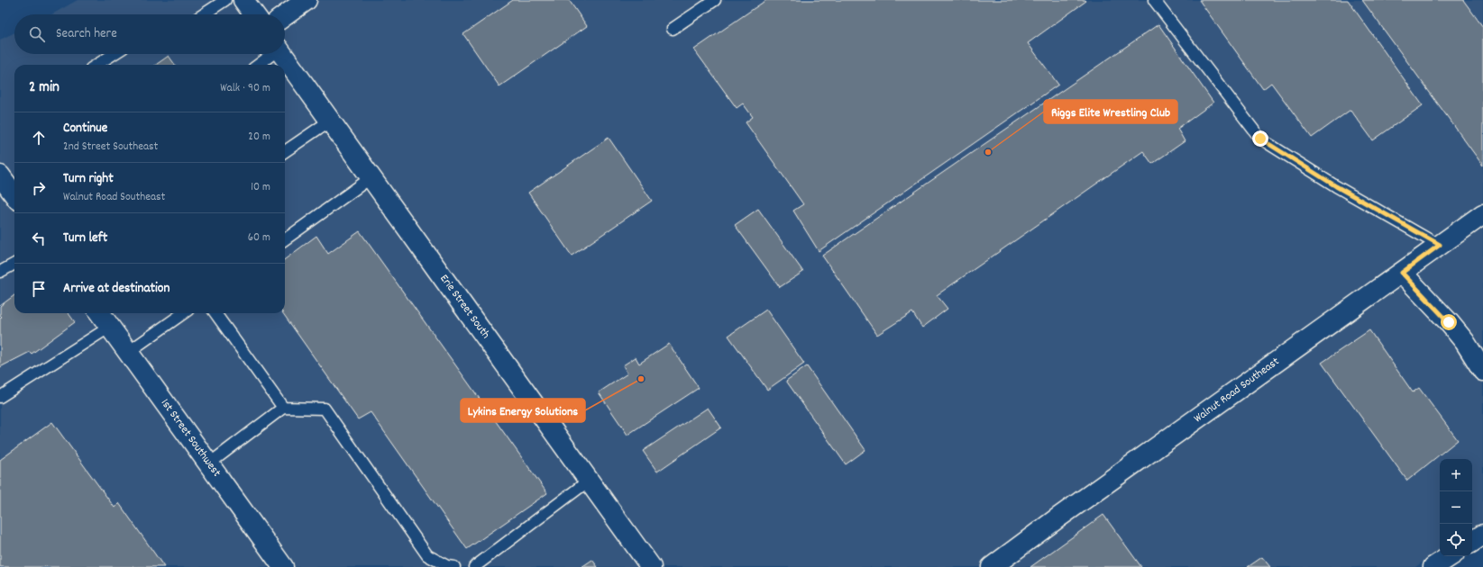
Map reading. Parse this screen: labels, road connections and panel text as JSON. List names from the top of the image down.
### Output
{
  "streets": {
    "main road": ["Erie Street South", "Walnut Road Southeast", "1st Street Southwest"]
  },
  "places": ["Riggs Elite Wrestling Club", "Lykins Energy Solutions"],
  "page": {
    "search": "Search here",
    "heading": ["2 min", "Walk · 90 m"],
    "list": [
      ["Continue", "2nd Street Southeast", "20 m"],
      ["Turn right", "Walnut Road Southeast", "10 m"],
      ["Turn left", "60 m"],
      "Arrive at destination"
    ],
    "map_buttons": ["+", "−"]
  }
}
